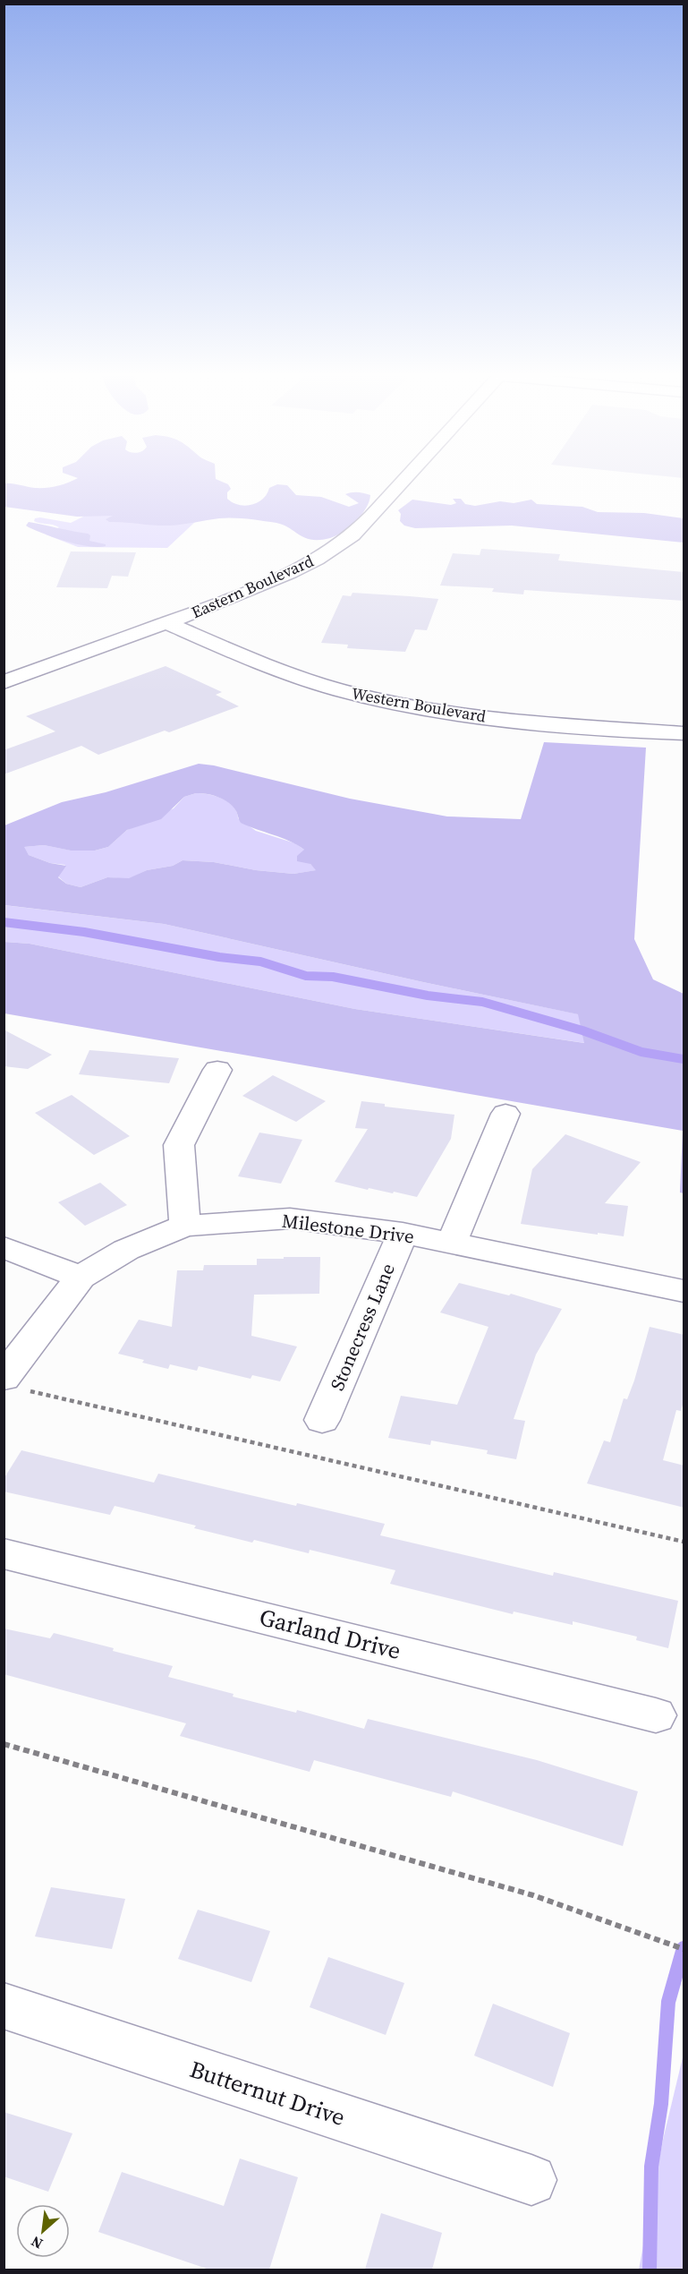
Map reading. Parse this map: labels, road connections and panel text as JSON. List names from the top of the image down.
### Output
{
  "streets": {
    "street": [
      "Eastern Boulevard",
      "Western Boulevard",
      "Milestone Drive",
      "Stonecress Lane",
      "Garland Drive",
      "Butternut Drive"
    ]
  },
  "crossings": [
    ["Eastern Boulevard", "Western Boulevard"],
    ["Milestone Drive", "Stonecress Lane"]
  ],
  "north": "bottom left"
}
